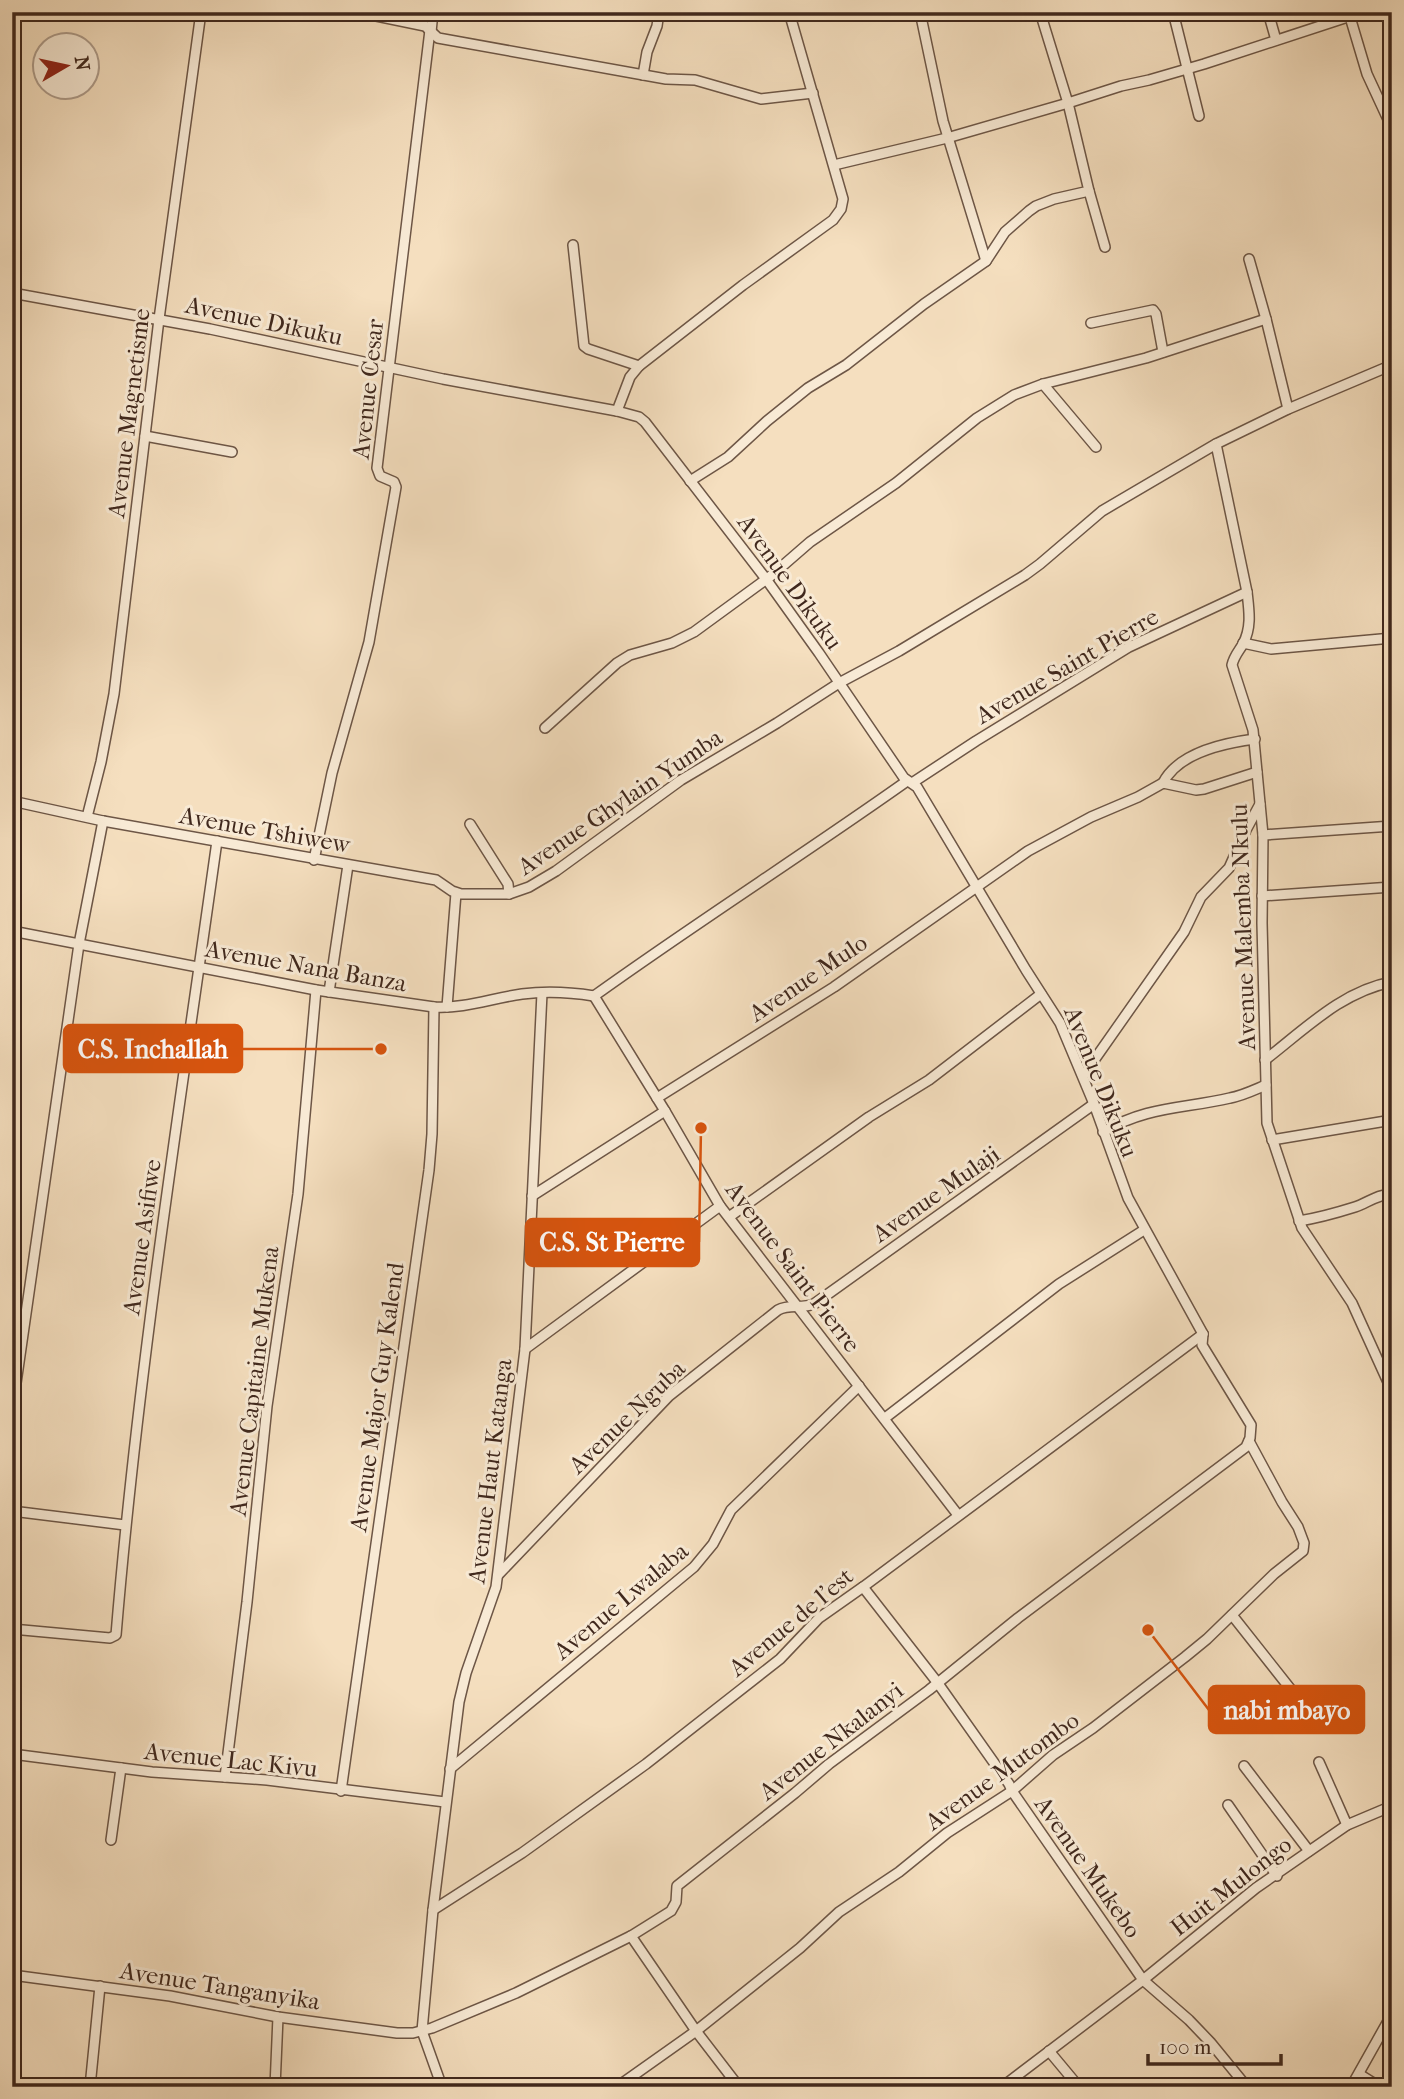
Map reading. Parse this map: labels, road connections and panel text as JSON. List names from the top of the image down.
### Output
{
  "streets": {
    "street": [
      "Avenue Dikuku",
      "Avenue Cesar",
      "Avenue Magnetisme",
      "Avenue Saint Pierre",
      "Avenue Ghylain Yumba",
      "Avenue Tshiwew",
      "Avenue Malemba Nkulu",
      "Avenue Nana Banza",
      "Avenue Mulo",
      "Avenue Mulaji",
      "Avenue Asifiwe",
      "Avenue Capitaine Mukena",
      "Avenue Major Guy Kalend",
      "Avenue Nguba",
      "Avenue Haut Katanga",
      "Avenue Lwalaba",
      "Avenue de l'est",
      "Avenue Nkalanyi",
      "Avenue Lac Kivu",
      "Avenue Mutombo",
      "Avenue Mukebo",
      "Huit Mulongo",
      "Avenue Tanganyika"
    ]
  },
  "crossings": [
    ["Avenue Dikuku", "Avenue Cesar"],
    ["Avenue Dikuku", "Avenue Magnetisme"],
    ["Avenue Dikuku", "Avenue Saint Pierre"],
    ["Avenue Dikuku", "Avenue Ghylain Yumba"],
    ["Avenue Dikuku", "Avenue Mulo"],
    ["Avenue Dikuku", "Avenue Mulaji"],
    ["Avenue Dikuku", "Avenue de l'est"],
    ["Avenue Dikuku", "Avenue Nkalanyi"],
    ["Avenue Dikuku", "Avenue Mutombo"],
    ["Avenue Cesar", "Avenue Tshiwew"],
    ["Avenue Magnetisme", "Avenue Tshiwew"],
    ["Avenue Saint Pierre", "Avenue Malemba Nkulu"],
    ["Avenue Saint Pierre", "Avenue Nana Banza"],
    ["Avenue Saint Pierre", "Avenue Mulo"],
    ["Avenue Saint Pierre", "Avenue Mulaji"],
    ["Avenue Saint Pierre", "Avenue Nguba"],
    ["Avenue Saint Pierre", "Avenue Lwalaba"],
    ["Avenue Saint Pierre", "Avenue de l'est"],
    ["Avenue Ghylain Yumba", "Avenue Tshiwew"],
    ["Avenue Ghylain Yumba", "Avenue Malemba Nkulu"],
    ["Avenue Tshiwew", "Avenue Asifiwe"],
    ["Avenue Malemba Nkulu", "Avenue Mulo"],
    ["Avenue Nana Banza", "Avenue Asifiwe"],
    ["Avenue Nana Banza", "Avenue Capitaine Mukena"],
    ["Avenue Nana Banza", "Avenue Major Guy Kalend"],
    ["Avenue Nana Banza", "Avenue Haut Katanga"],
    ["Avenue Mulaji", "Avenue Nguba"],
    ["Avenue Capitaine Mukena", "Avenue Lac Kivu"],
    ["Avenue Major Guy Kalend", "Avenue Lac Kivu"],
    ["Avenue Nguba", "Avenue Haut Katanga"],
    ["Avenue Haut Katanga", "Avenue Lwalaba"],
    ["Avenue Haut Katanga", "Avenue de l'est"],
    ["Avenue Haut Katanga", "Avenue Nkalanyi"],
    ["Avenue Haut Katanga", "Avenue Lac Kivu"],
    ["Avenue Haut Katanga", "Avenue Tanganyika"],
    ["Avenue de l'est", "Avenue Mukebo"],
    ["Avenue Nkalanyi", "Avenue Mutombo"],
    ["Avenue Nkalanyi", "Avenue Mukebo"],
    ["Avenue Nkalanyi", "Avenue Tanganyika"],
    ["Avenue Mutombo", "Avenue Mukebo"],
    ["Avenue Mukebo", "Huit Mulongo"]
  ],
  "places": ["C.S. Inchallah", "C.S. St Pierre", "nabi mbayo"],
  "scale_bar": "100 m",
  "north": "right"
}
